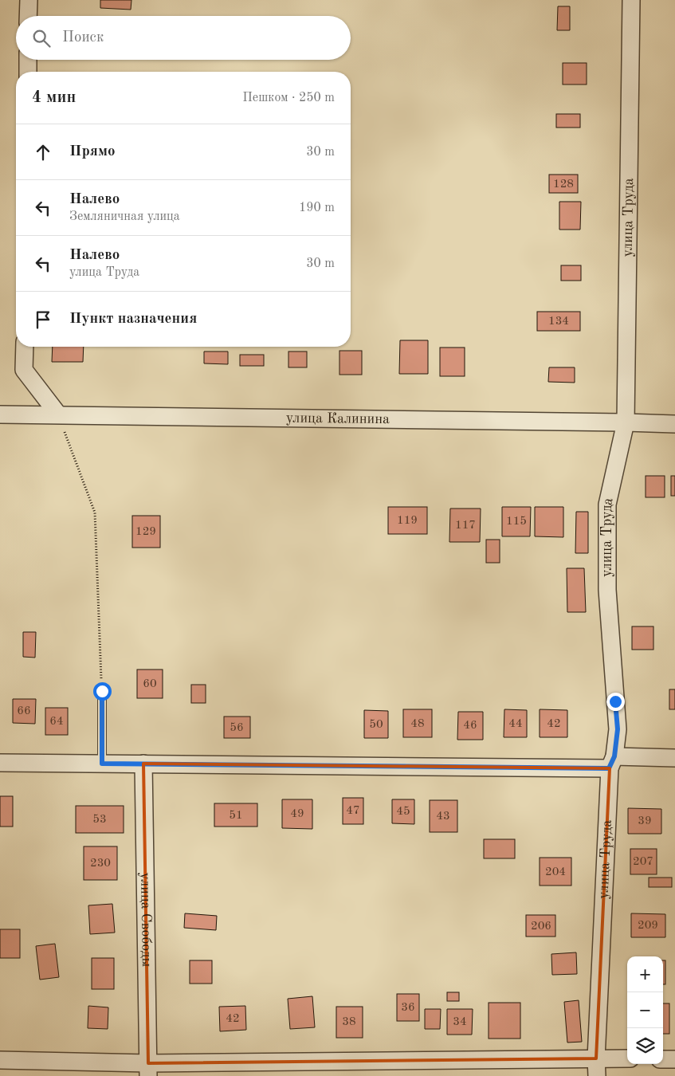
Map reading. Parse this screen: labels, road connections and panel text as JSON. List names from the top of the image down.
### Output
{
  "streets": {
    "street": ["улица Труда", "улица Калинина", "улица Свободы"]
  },
  "crossings": [
    ["улица Труда", "улица Калинина"]
  ],
  "house_numbers": [
    "128",
    "134",
    "119",
    "115",
    "117",
    "129",
    "60",
    "66",
    "64",
    "48",
    "44",
    "42",
    "50",
    "46",
    "56",
    "47",
    "45",
    "49",
    "51",
    "43",
    "53",
    "39",
    "207",
    "230",
    "204",
    "209",
    "206",
    "36",
    "42",
    "38",
    "34"
  ],
  "page": {
    "search": "Поиск",
    "heading": ["4 мин", "Пешком · 250 m"],
    "list": [
      ["Прямо", "30 m"],
      ["Налево", "Земляничная улица", "190 m"],
      ["Налево", "улица Труда", "30 m"],
      "Пункт назначения"
    ],
    "map_buttons": ["+", "−"]
  }
}
